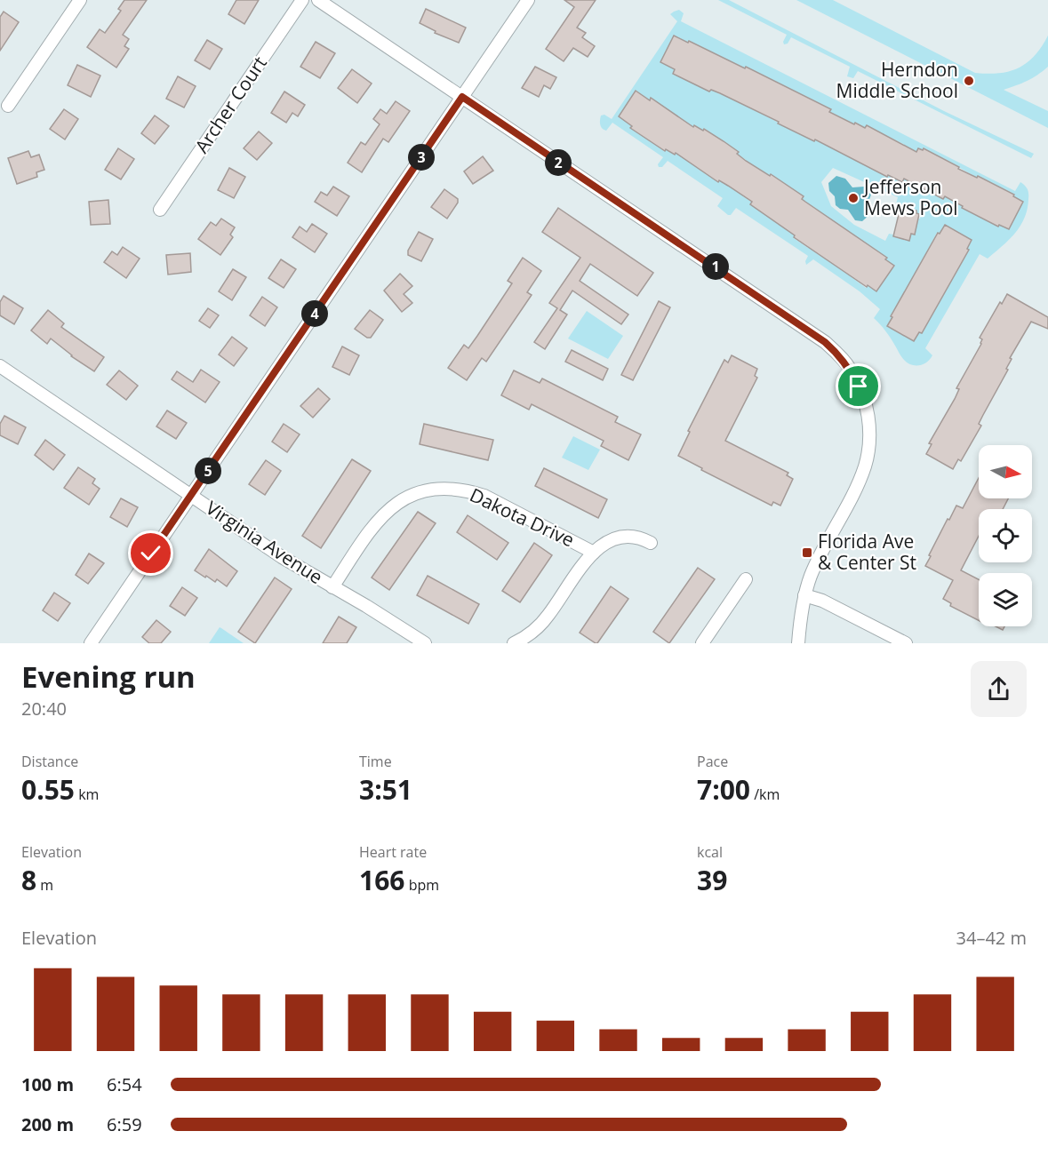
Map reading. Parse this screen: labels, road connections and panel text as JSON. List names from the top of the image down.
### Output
{
  "streets": {
    "street": ["Archer Court", "Dakota Drive", "Virginia Avenue"]
  },
  "crossings": [
    ["Dakota Drive", "Virginia Avenue"]
  ],
  "places": {
    "other": ["Herndon Middle School", "Jefferson Mews Pool"],
    "transit": ["Florida Ave & Center St"]
  },
  "north": "right",
  "page": {
    "pins": [
      "3",
      "2",
      "1",
      "4",
      "5"
    ],
    "heading": ["Evening run", "20:40"],
    "stats": [
      ["Distance", "0.55 km"],
      ["Time", "3:51"],
      ["Pace", "7:00 /km"],
      ["Elevation", "8 m"],
      ["Heart rate", "166 bpm"],
      ["kcal", "39"]
    ],
    "chart": ["Elevation", "34–42 m"],
    "list": [
      {
        "name": "100 m",
        "note": "6:54"
      },
      {
        "name": "200 m",
        "note": "6:59"
      }
    ]
  }
}
